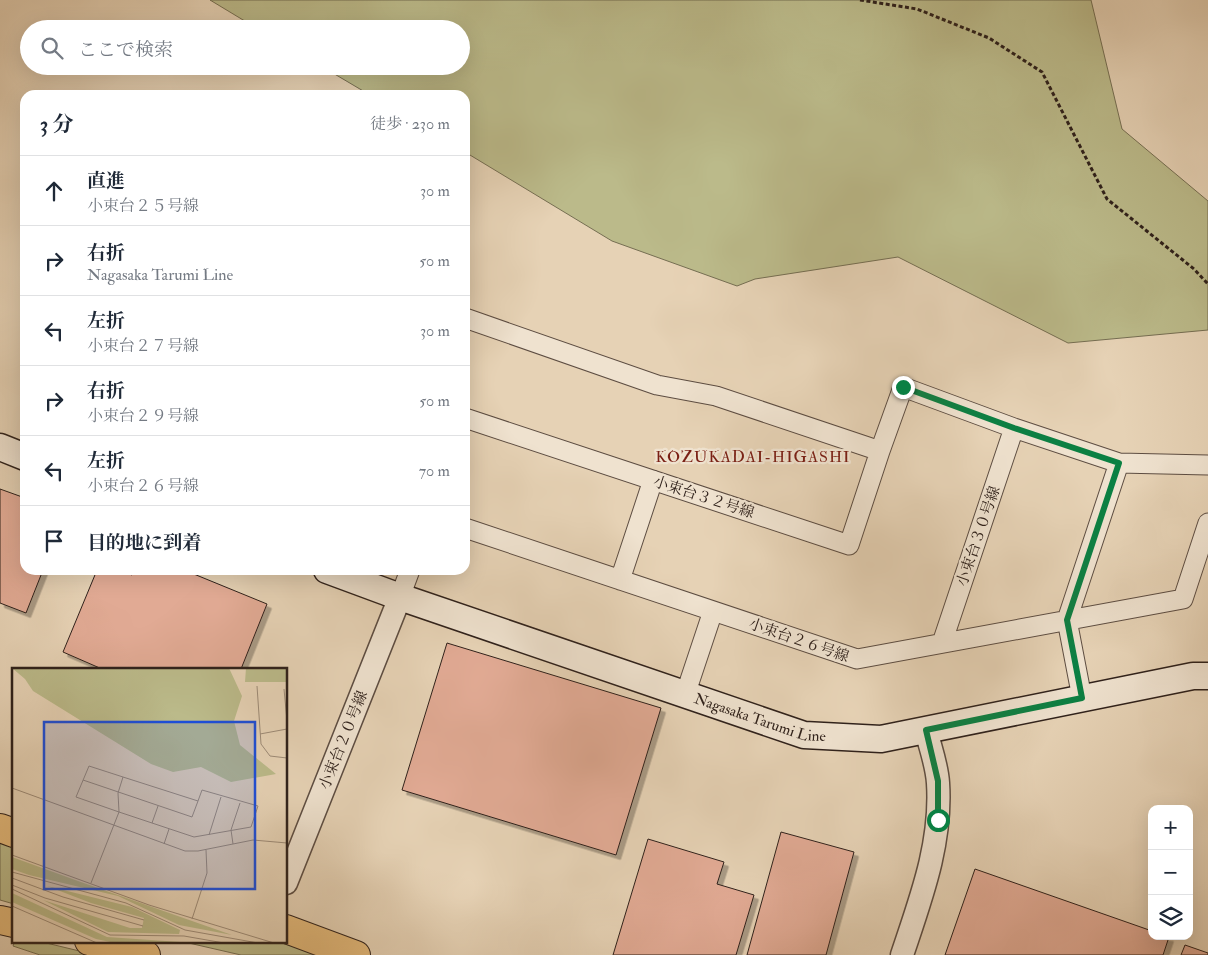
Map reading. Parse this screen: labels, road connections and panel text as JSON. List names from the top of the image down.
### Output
{
  "streets": {
    "main road": ["Nagasaka Tarumi Line"],
    "street": [
      "小束台３２号線",
      "小束台３０号線",
      "小束台２６号線",
      "小束台２０号線"
    ]
  },
  "crossings": [
    ["小束台３０号線", "小束台２６号線"],
    ["Nagasaka Tarumi Line", "小束台２０号線"]
  ],
  "districts": ["KOZUKADAI-HIGASHI"],
  "page": {
    "search": "ここで検索",
    "heading": ["3 分", "徒歩 · 230 m"],
    "list": [
      ["直進", "小束台２５号線", "30 m"],
      ["右折", "Nagasaka Tarumi Line", "50 m"],
      ["左折", "小束台２７号線", "30 m"],
      ["右折", "小束台２９号線", "50 m"],
      ["左折", "小束台２６号線", "70 m"],
      "目的地に到着"
    ],
    "map_buttons": ["+", "−"]
  }
}
